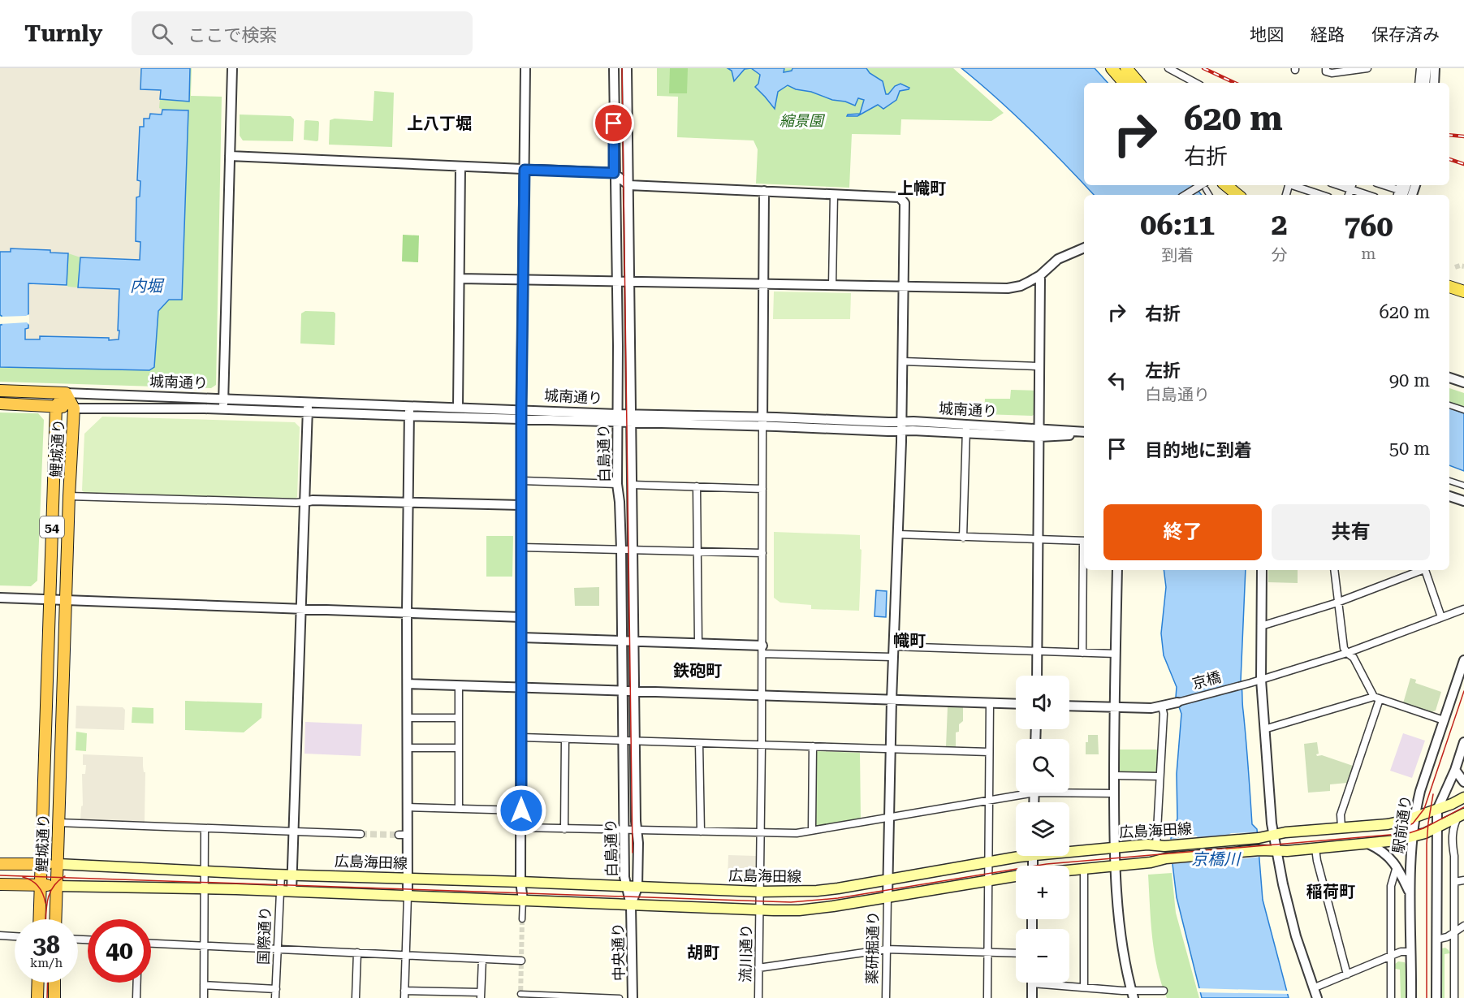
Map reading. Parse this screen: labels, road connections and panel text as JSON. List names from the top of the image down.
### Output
{
  "streets": {
    "highway": ["城南通り", "鯉城通り", "54"],
    "main road": ["広島海田線"],
    "street": [
      "白島通り",
      "京橋",
      "駅前通り",
      "国際通り",
      "薬研掘通り",
      "中央通り",
      "流川通り"
    ]
  },
  "crossings": [
    ["城南通り", "鯉城通り"],
    ["城南通り", "白島通り"],
    ["城南通り", "流川通り"],
    ["鯉城通り", "広島海田線"],
    ["白島通り", "広島海田線"],
    ["白島通り", "中央通り"],
    ["駅前通り", "広島海田線"],
    ["広島海田線", "国際通り"],
    ["広島海田線", "薬研掘通り"],
    ["広島海田線", "中央通り"],
    ["広島海田線", "流川通り"]
  ],
  "districts": [
    "上八丁堀",
    "上幟町",
    "幟町",
    "鉄砲町",
    "稲荷町",
    "胡町"
  ],
  "water": ["内堀", "京橋川"],
  "parks": ["縮景園"],
  "page": {
    "header": "Turnly",
    "search": "ここで検索",
    "nav": ["地図", "経路", "保存済み"],
    "turn": ["620 m", "右折"],
    "eta": [
      "06:11",
      "到着",
      "2",
      "分",
      "760",
      "m"
    ],
    "list": [
      {
        "name": "右折",
        "value": "620 m"
      },
      {
        "name": "左折",
        "note": "白島通り",
        "value": "90 m"
      },
      {
        "name": "目的地に到着",
        "value": "50 m"
      }
    ],
    "buttons": ["終了", "共有"],
    "map_buttons": ["+", "−"],
    "speed": "38 km/h",
    "limit": "40"
  }
}
